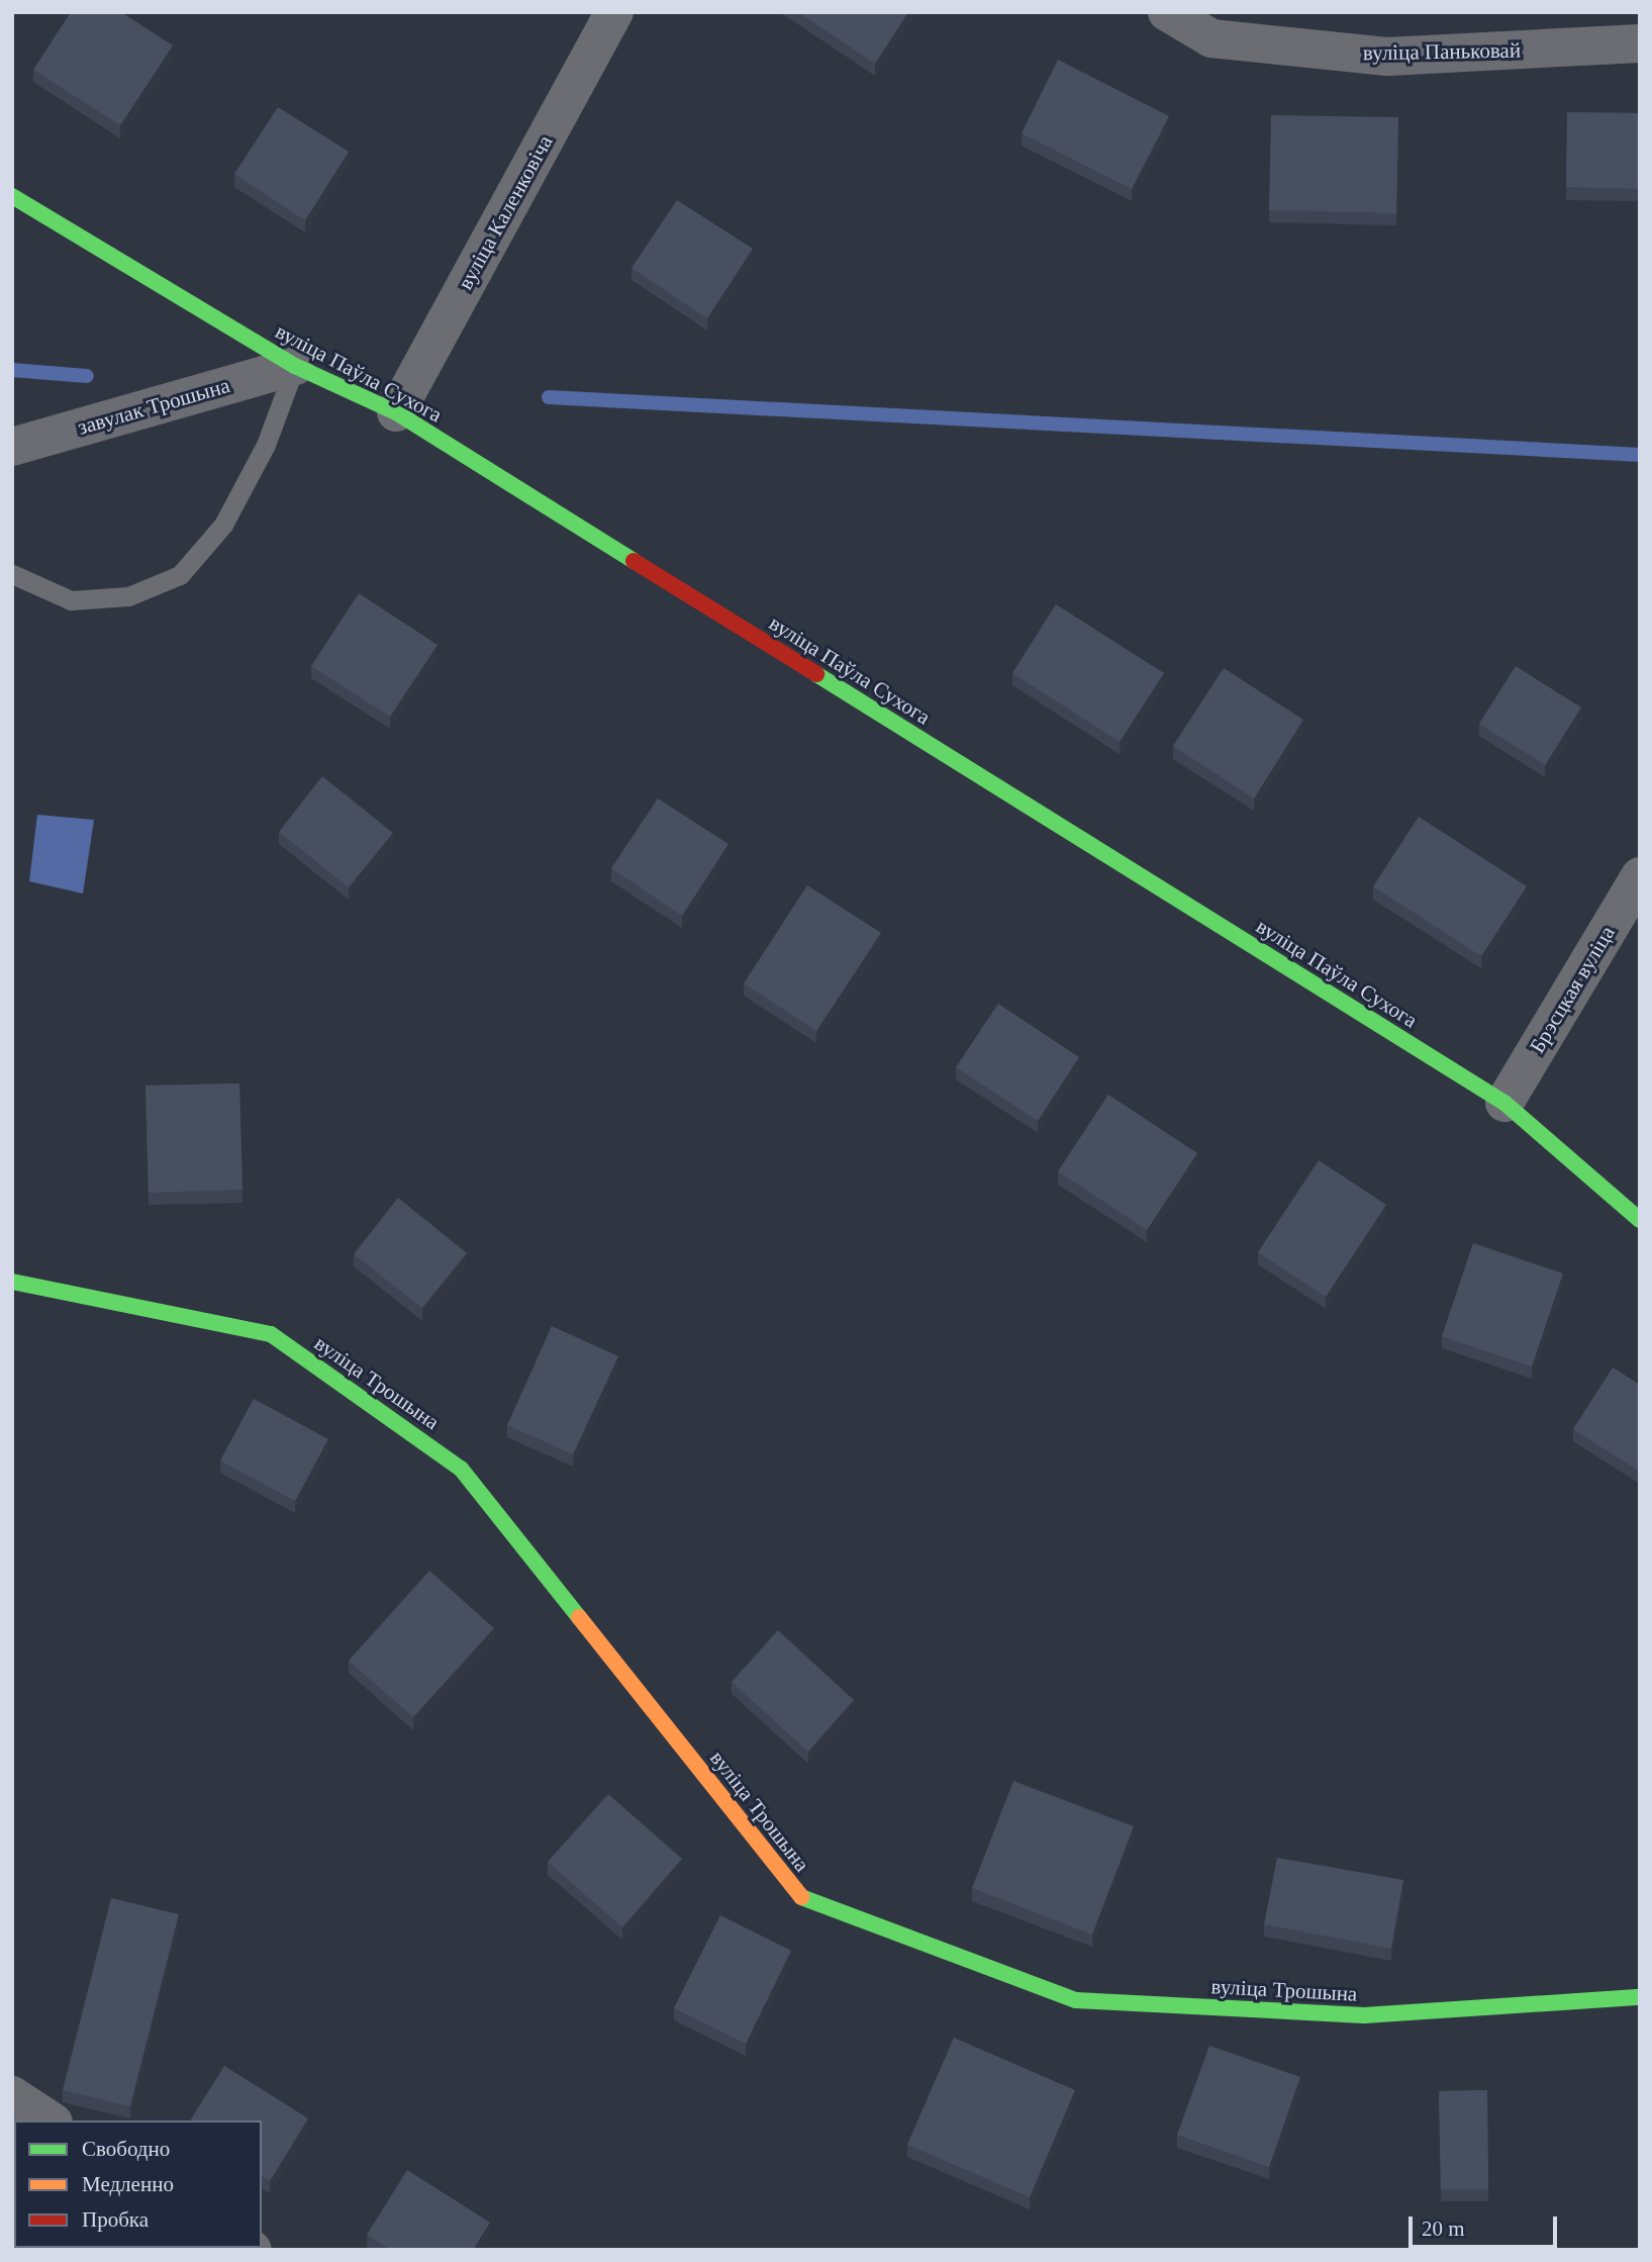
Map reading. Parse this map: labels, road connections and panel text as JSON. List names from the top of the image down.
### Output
{
  "streets": {
    "street": [
      "вуліца Паньковай",
      "вуліца Каленковіча",
      "вуліца Паўла Сухога",
      "завулак Трошына",
      "Брэсцкая вуліца",
      "вуліца Трошына"
    ]
  },
  "crossings": [
    ["вуліца Каленковіча", "вуліца Паўла Сухога"],
    ["вуліца Паўла Сухога", "завулак Трошына"],
    ["вуліца Паўла Сухога", "Брэсцкая вуліца"]
  ],
  "legend": ["Свободно", "Медленно", "Пробка"],
  "scale_bar": "20 m"
}
